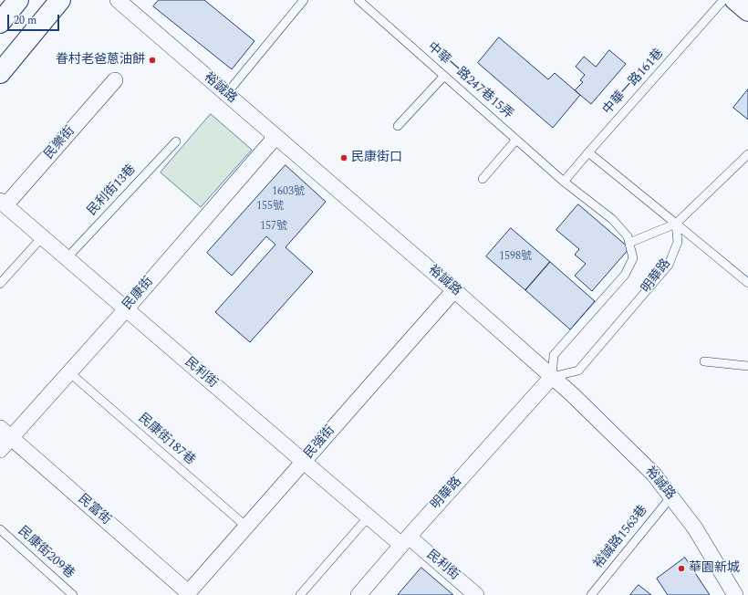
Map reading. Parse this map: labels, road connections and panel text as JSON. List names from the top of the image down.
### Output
{
  "streets": {
    "street": [
      "裕誠路",
      "民樂街",
      "明華路",
      "民康街",
      "民利街",
      "民強街",
      "民富街"
    ],
    "lane": [
      "中華一路247巷15弄",
      "中華一路161巷",
      "民利街13巷",
      "民康街187巷",
      "裕誠路1563巷",
      "民康街209巷"
    ]
  },
  "crossings": [
    ["中華一路247巷15弄", "中華一路161巷"],
    ["中華一路247巷15弄", "明華路"],
    ["中華一路161巷", "明華路"],
    ["裕誠路", "明華路"],
    ["裕誠路", "民康街"],
    ["裕誠路", "民強街"],
    ["裕誠路", "裕誠路1563巷"],
    ["民樂街", "民利街"],
    ["民利街13巷", "民利街"],
    ["明華路", "民利街"],
    ["民康街", "民利街"],
    ["民康街", "民康街187巷"],
    ["民康街", "民富街"],
    ["民利街", "民強街"],
    ["民康街187巷", "民強街"],
    ["民強街", "民富街"]
  ],
  "places": ["眷村老爸蔥油餅", "民康街口", "華園新城"],
  "house_numbers": [
    "1603號",
    "155號",
    "157號",
    "1598號"
  ],
  "scale_bar": "20 m"
}
